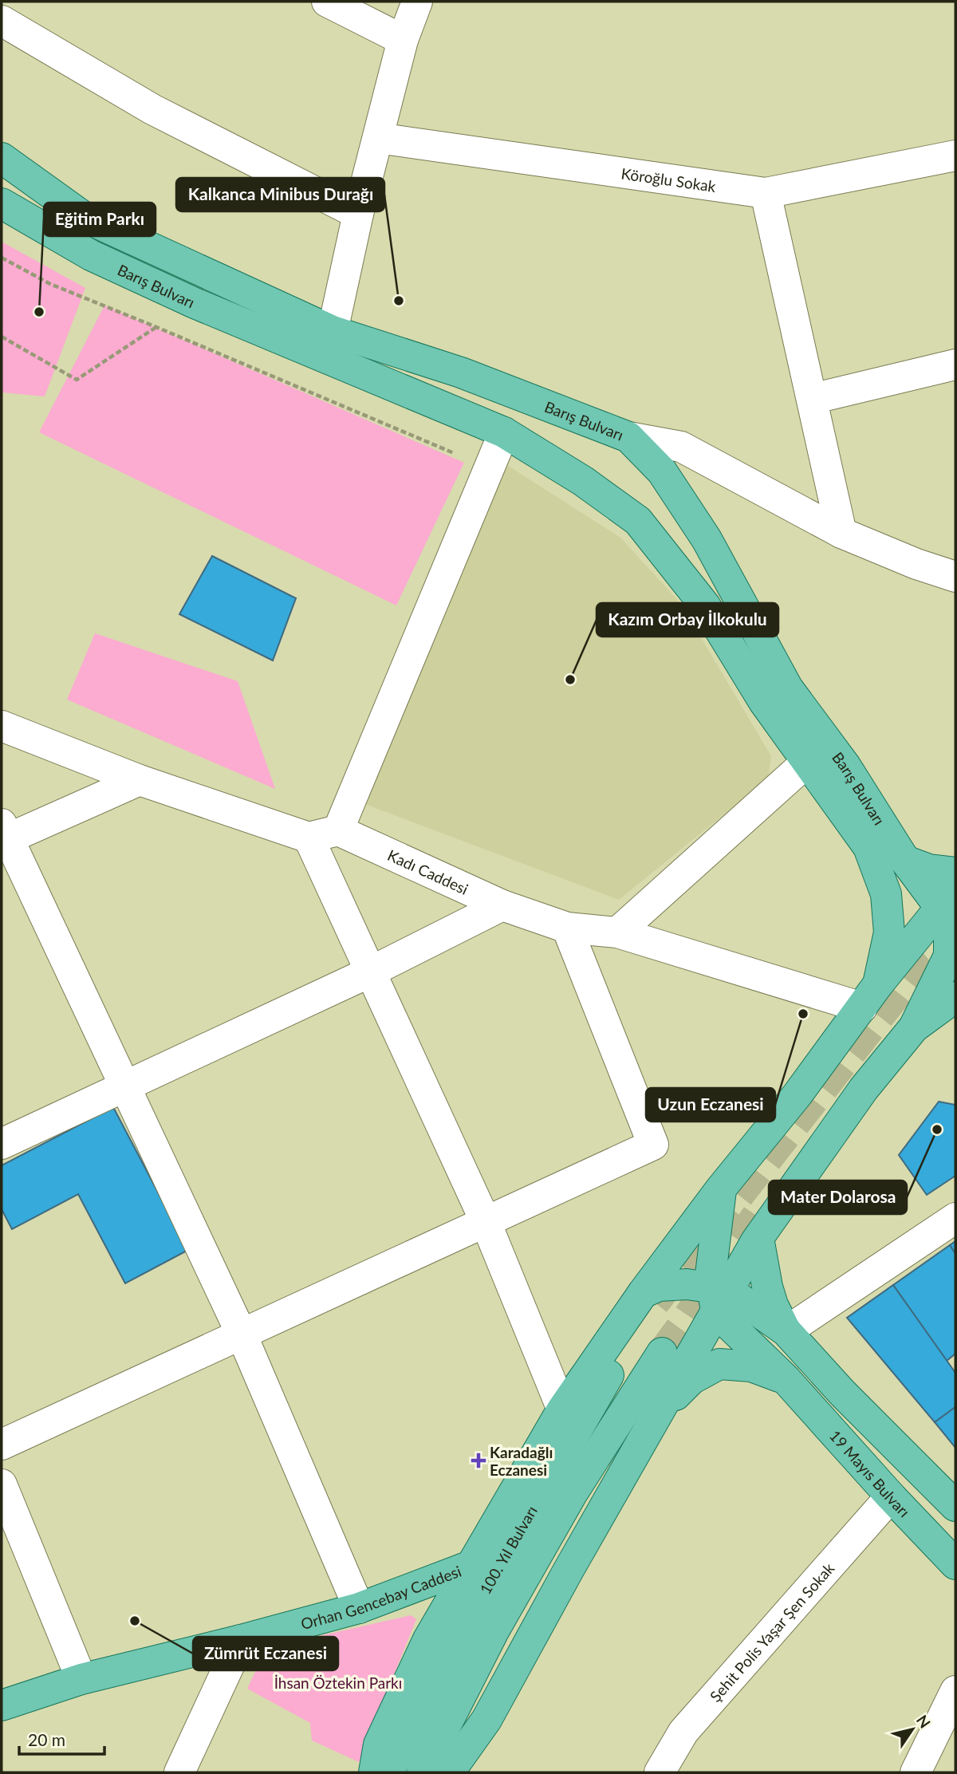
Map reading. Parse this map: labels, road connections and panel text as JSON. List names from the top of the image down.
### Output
{
  "streets": {
    "main road": [
      "Barış Bulvarı",
      "19 Mayıs Bulvarı",
      "100. Yıl Bulvarı",
      "Orhan Gencebay Caddesi"
    ],
    "street": ["Köroğlu Sokak", "Kadı Caddesi", "Şehit Polis Yaşar Şen Sokak"]
  },
  "crossings": [
    ["Barış Bulvarı", "Kadı Caddesi"],
    ["19 Mayıs Bulvarı", "Şehit Polis Yaşar Şen Sokak"]
  ],
  "parks": ["İhsan Öztekin Parkı"],
  "places": {
    "other": [
      "Kalkanca Minibus Durağı",
      "Eğitim Parkı",
      "Kazım Orbay İlkokulu",
      "Uzun Eczanesi",
      "Mater Dolarosa",
      "Zümrüt Eczanesi"
    ],
    "health": ["Karadağlı Eczanesi"]
  },
  "scale_bar": "20 m",
  "north": "top right"
}
